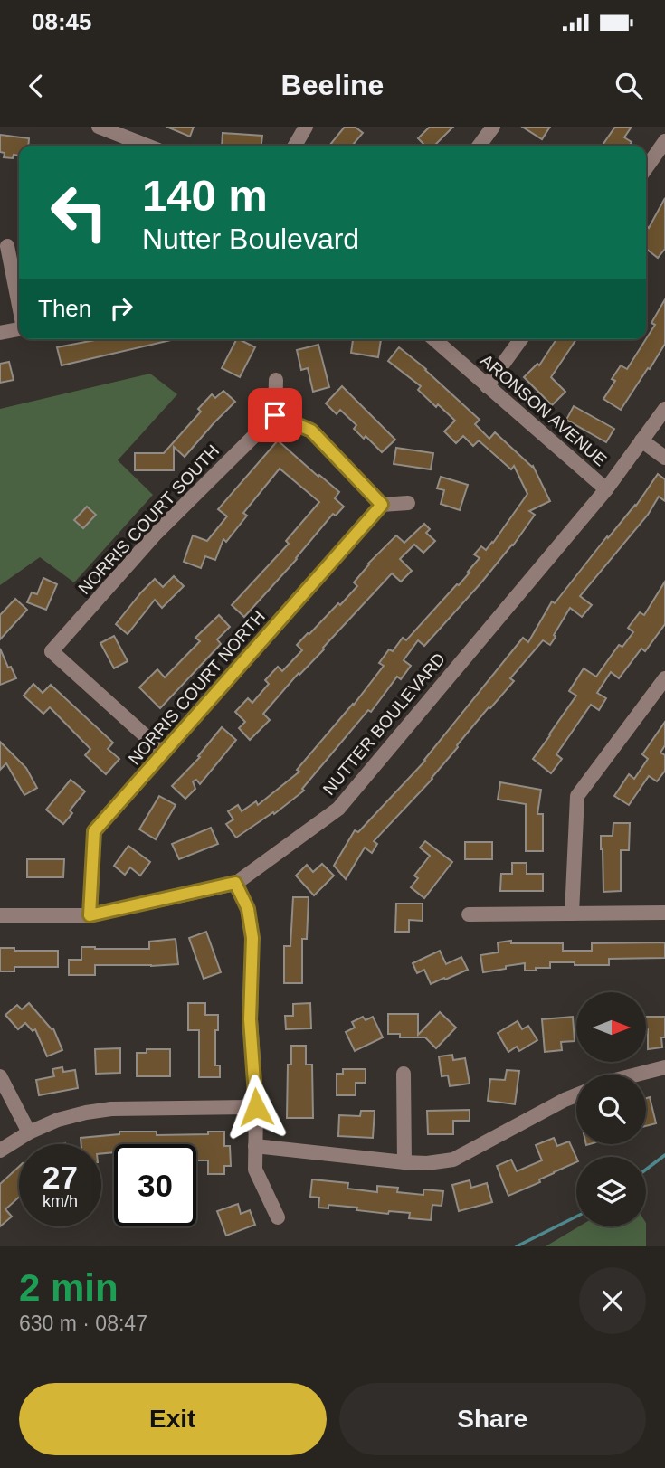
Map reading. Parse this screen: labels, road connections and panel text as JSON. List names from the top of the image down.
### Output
{
  "streets": {
    "street": [
      "ARONSON AVENUE",
      "NORRIS COURT SOUTH",
      "NORRIS COURT NORTH",
      "NUTTER BOULEVARD"
    ]
  },
  "crossings": [
    ["ARONSON AVENUE", "NUTTER BOULEVARD"],
    ["NORRIS COURT NORTH", "NUTTER BOULEVARD"]
  ],
  "north": "right",
  "page": {
    "status": "08:45",
    "header": "Beeline",
    "turn": ["140 m", "Nutter Boulevard"],
    "then": "Then",
    "speed": "27 km/h",
    "limit": "30",
    "heading": ["2 min", "630 m · 08:47"],
    "buttons": ["Exit", "Share"]
  }
}
